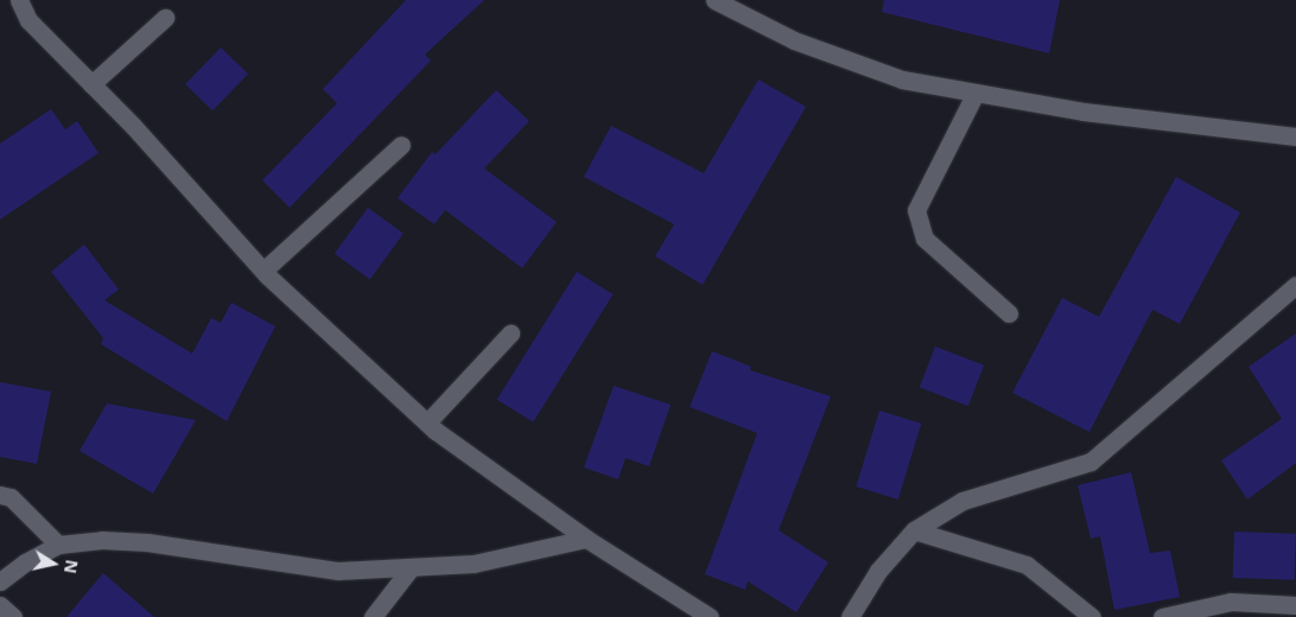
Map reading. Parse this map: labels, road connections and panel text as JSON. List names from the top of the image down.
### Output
{
  "north": "right"
}
